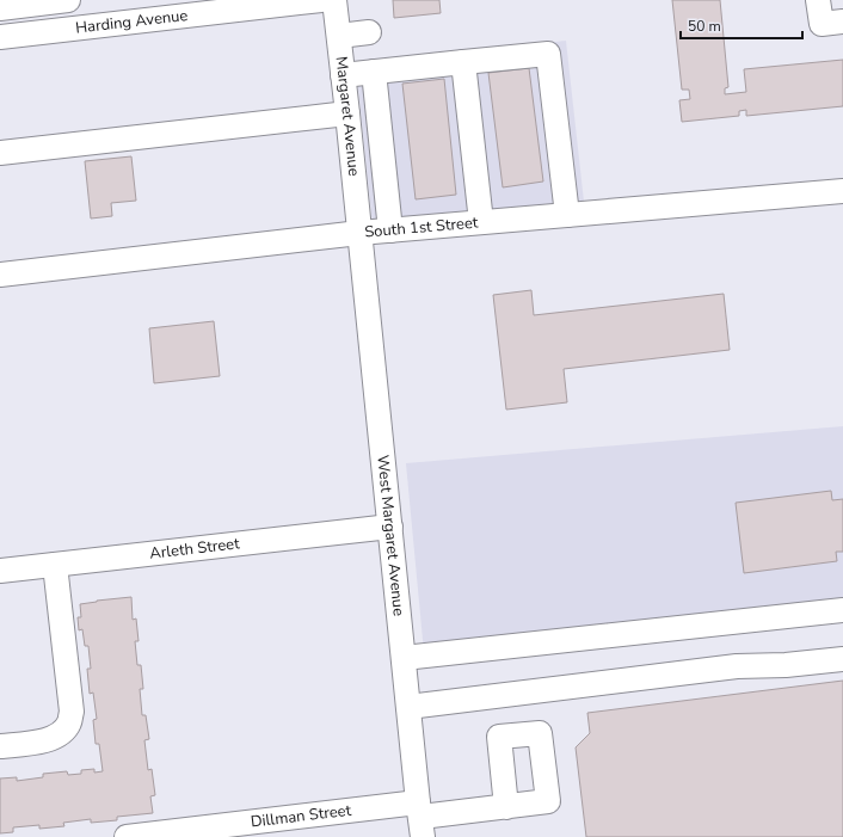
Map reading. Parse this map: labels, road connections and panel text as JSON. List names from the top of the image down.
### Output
{
  "streets": {
    "street": [
      "Harding Avenue",
      "Margaret Avenue",
      "South 1st Street",
      "West Margaret Avenue",
      "Arleth Street",
      "Dillman Street"
    ]
  },
  "crossings": [
    ["Margaret Avenue", "South 1st Street"],
    ["Margaret Avenue", "West Margaret Avenue"],
    ["South 1st Street", "West Margaret Avenue"],
    ["West Margaret Avenue", "Arleth Street"],
    ["West Margaret Avenue", "Dillman Street"]
  ],
  "scale_bar": "50 m"
}
